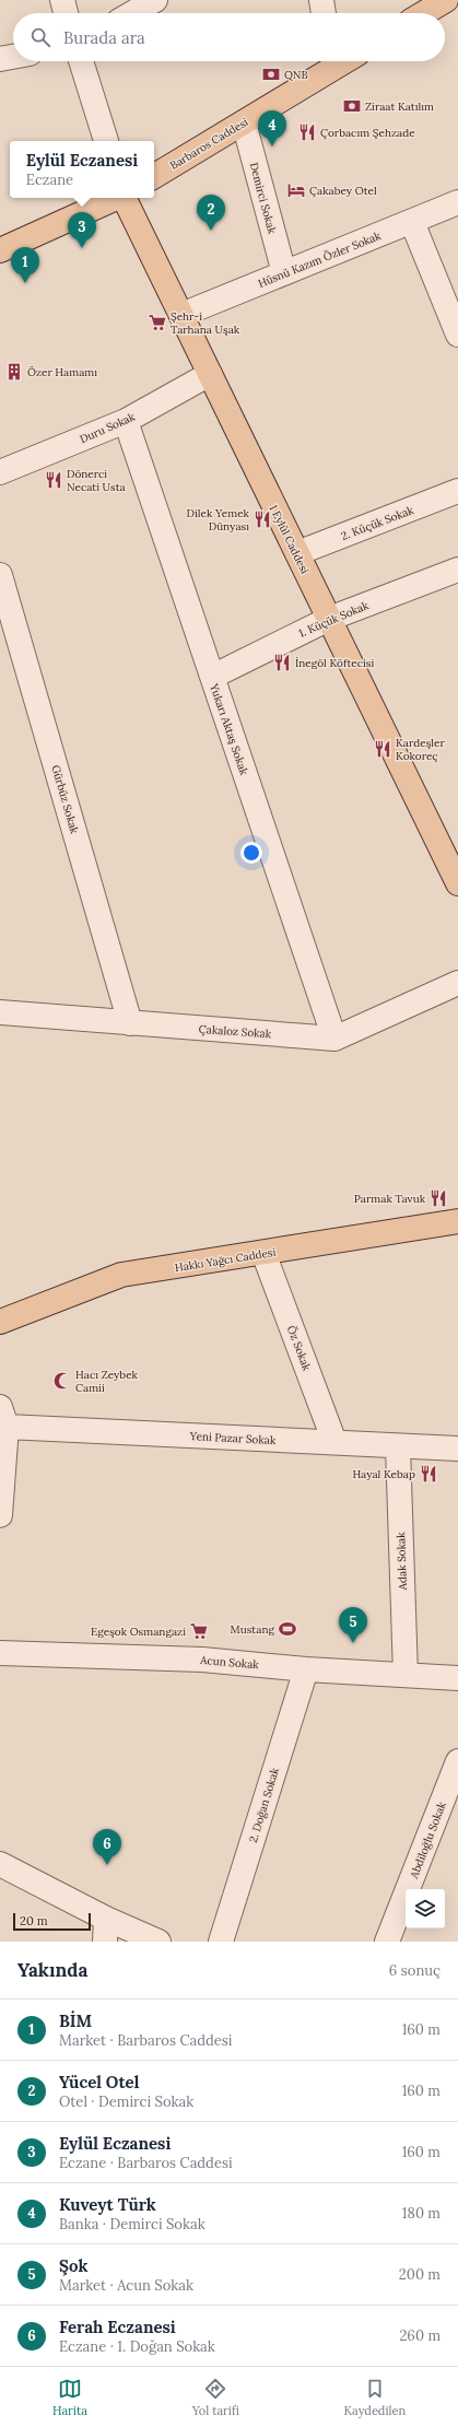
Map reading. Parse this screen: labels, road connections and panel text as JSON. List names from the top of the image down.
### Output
{
  "streets": {
    "main road": ["Barbaros Caddesi", "1 Eylül Caddesi", "Hakkı Yağcı Caddesi"],
    "street": [
      "Demirci Sokak",
      "Hüsnü Kazım Özler Sokak",
      "Duru Sokak",
      "2. Küçük Sokak",
      "1. Küçük Sokak",
      "Yukarı Aktaş Sokak",
      "Gürbüz Sokak",
      "Çakaloz Sokak",
      "Öz Sokak",
      "Yeni Pazar Sokak",
      "Adak Sokak",
      "Acun Sokak",
      "2. Doğan Sokak",
      "Abdiloğlu Sokak"
    ]
  },
  "crossings": [
    ["Barbaros Caddesi", "Demirci Sokak"],
    ["Demirci Sokak", "Hüsnü Kazım Özler Sokak"],
    ["Hüsnü Kazım Özler Sokak", "1 Eylül Caddesi"],
    ["Duru Sokak", "1 Eylül Caddesi"],
    ["Duru Sokak", "Yukarı Aktaş Sokak"],
    ["2. Küçük Sokak", "1 Eylül Caddesi"],
    ["1 Eylül Caddesi", "1. Küçük Sokak"],
    ["1. Küçük Sokak", "Yukarı Aktaş Sokak"],
    ["Yukarı Aktaş Sokak", "Çakaloz Sokak"],
    ["Gürbüz Sokak", "Çakaloz Sokak"],
    ["Hakkı Yağcı Caddesi", "Öz Sokak"],
    ["Öz Sokak", "Yeni Pazar Sokak"],
    ["Yeni Pazar Sokak", "Adak Sokak"],
    ["Adak Sokak", "Acun Sokak"],
    ["Acun Sokak", "2. Doğan Sokak"]
  ],
  "places": {
    "bank": ["QNB", "Ziraat Katılım"],
    "restaurant": [
      "Çorbacım Şehzade",
      "Dönerci Necati Usta",
      "Dilek Yemek Dünyası",
      "İnegöl Köftecisi",
      "Kardeşler Kokoreç",
      "Parmak Tavuk",
      "Hayal Kebap"
    ],
    "hotel": ["Çakabey Otel"],
    "supermarket": ["Şehr-i Tarhana Uşak", "Egeşok Osmangazi"],
    "building": ["Özer Hamamı"],
    "mosque": ["Hacı Zeybek Camii"],
    "sports": ["Mustang"]
  },
  "scale_bar": "20 m",
  "page": {
    "search": "Burada ara",
    "pins": [
      "4",
      "2",
      "3",
      "1",
      "5",
      "6"
    ],
    "popup": ["Eylül Eczanesi", "Eczane"],
    "scale": "20 m",
    "heading": ["Yakında", "6 sonuç"],
    "list": [
      {
        "mark": "1",
        "name": "BİM",
        "note": "Market · Barbaros Caddesi",
        "value": "160 m"
      },
      {
        "mark": "2",
        "name": "Yücel Otel",
        "note": "Otel · Demirci Sokak",
        "value": "160 m"
      },
      {
        "mark": "3",
        "name": "Eylül Eczanesi",
        "note": "Eczane · Barbaros Caddesi",
        "value": "160 m"
      },
      {
        "mark": "4",
        "name": "Kuveyt Türk",
        "note": "Banka · Demirci Sokak",
        "value": "180 m"
      },
      {
        "mark": "5",
        "name": "Şok",
        "note": "Market · Acun Sokak",
        "value": "200 m"
      },
      {
        "mark": "6",
        "name": "Ferah Eczanesi",
        "note": "Eczane · 1. Doğan Sokak",
        "value": "260 m"
      }
    ],
    "nav": ["Harita", "Yol tarifi", "Kaydedilen"]
  }
}
